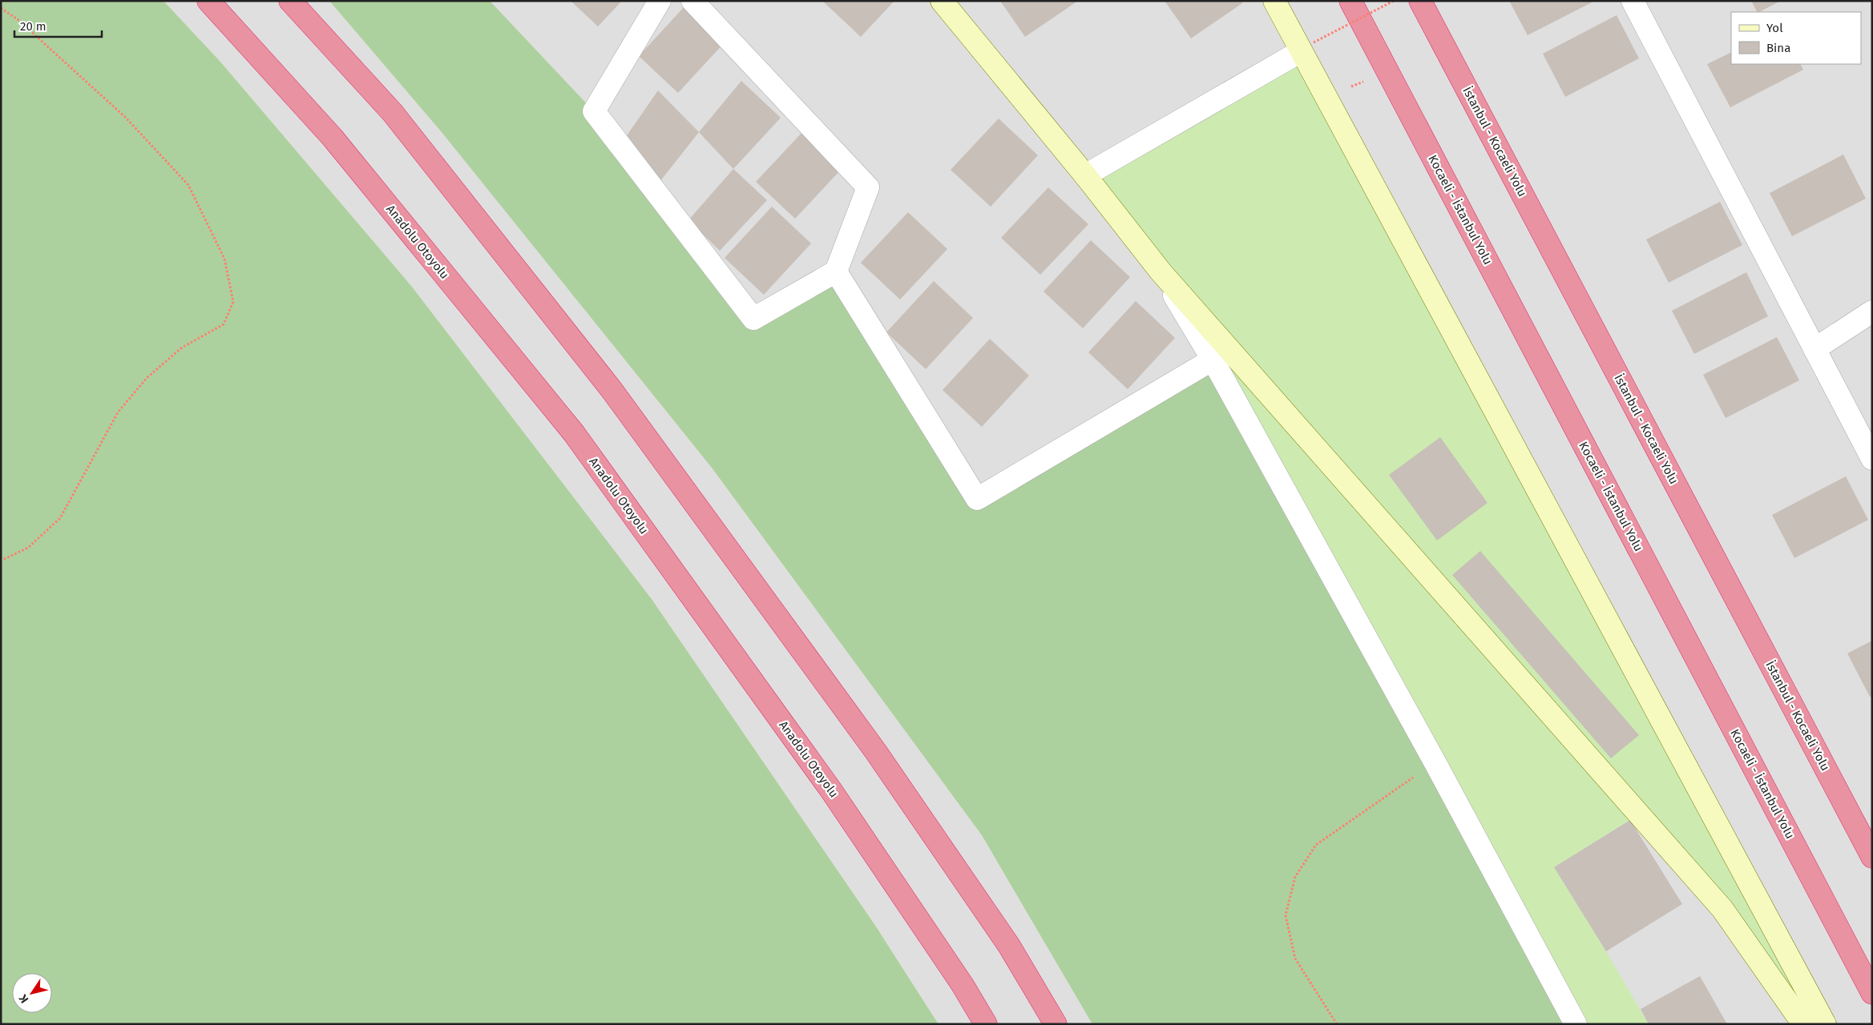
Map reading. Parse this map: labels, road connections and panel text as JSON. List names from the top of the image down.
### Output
{
  "streets": {
    "highway": ["İstanbul - Kocaeli Yolu", "Kocaeli - İstanbul Yolu", "Anadolu Otoyolu"]
  },
  "legend": ["Yol", "Bina"],
  "scale_bar": "20 m",
  "north": "bottom left"
}
